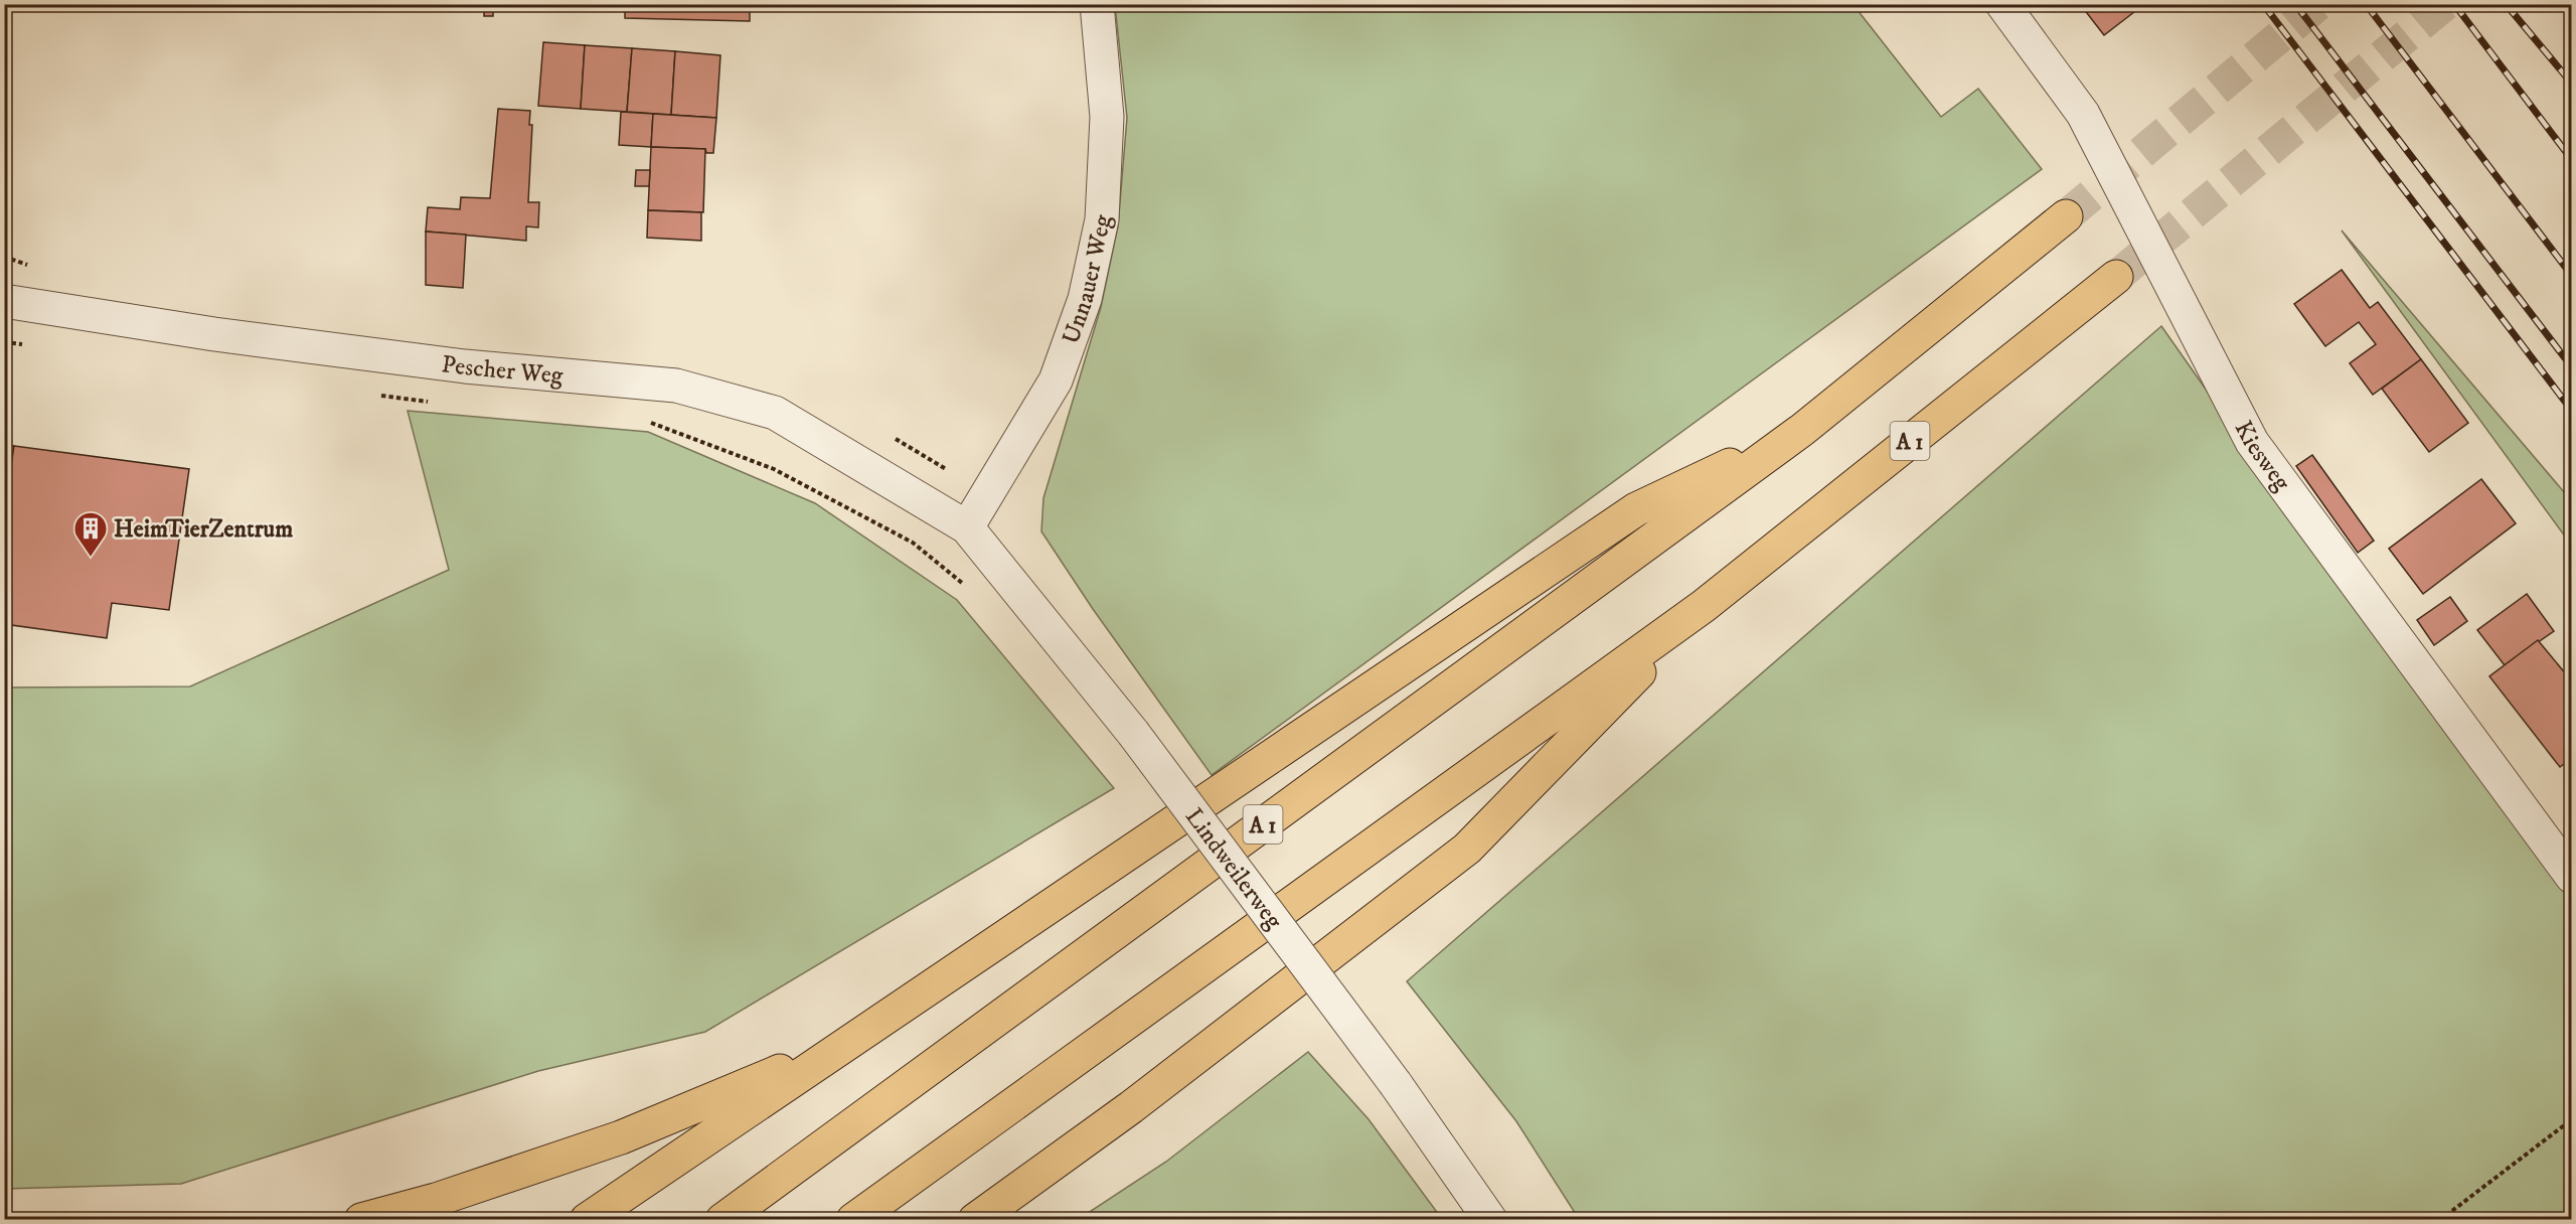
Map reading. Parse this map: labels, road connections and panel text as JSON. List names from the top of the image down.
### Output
{
  "streets": {
    "highway": ["A 1"],
    "street": [
      "Unnauer Weg",
      "Pescher Weg",
      "Kiesweg",
      "Lindweilerweg"
    ]
  },
  "crossings": [
    ["Unnauer Weg", "Pescher Weg"],
    ["Unnauer Weg", "Lindweilerweg"],
    ["Pescher Weg", "Lindweilerweg"]
  ],
  "places": {
    "building": ["HeimTierZentrum"]
  }
}
